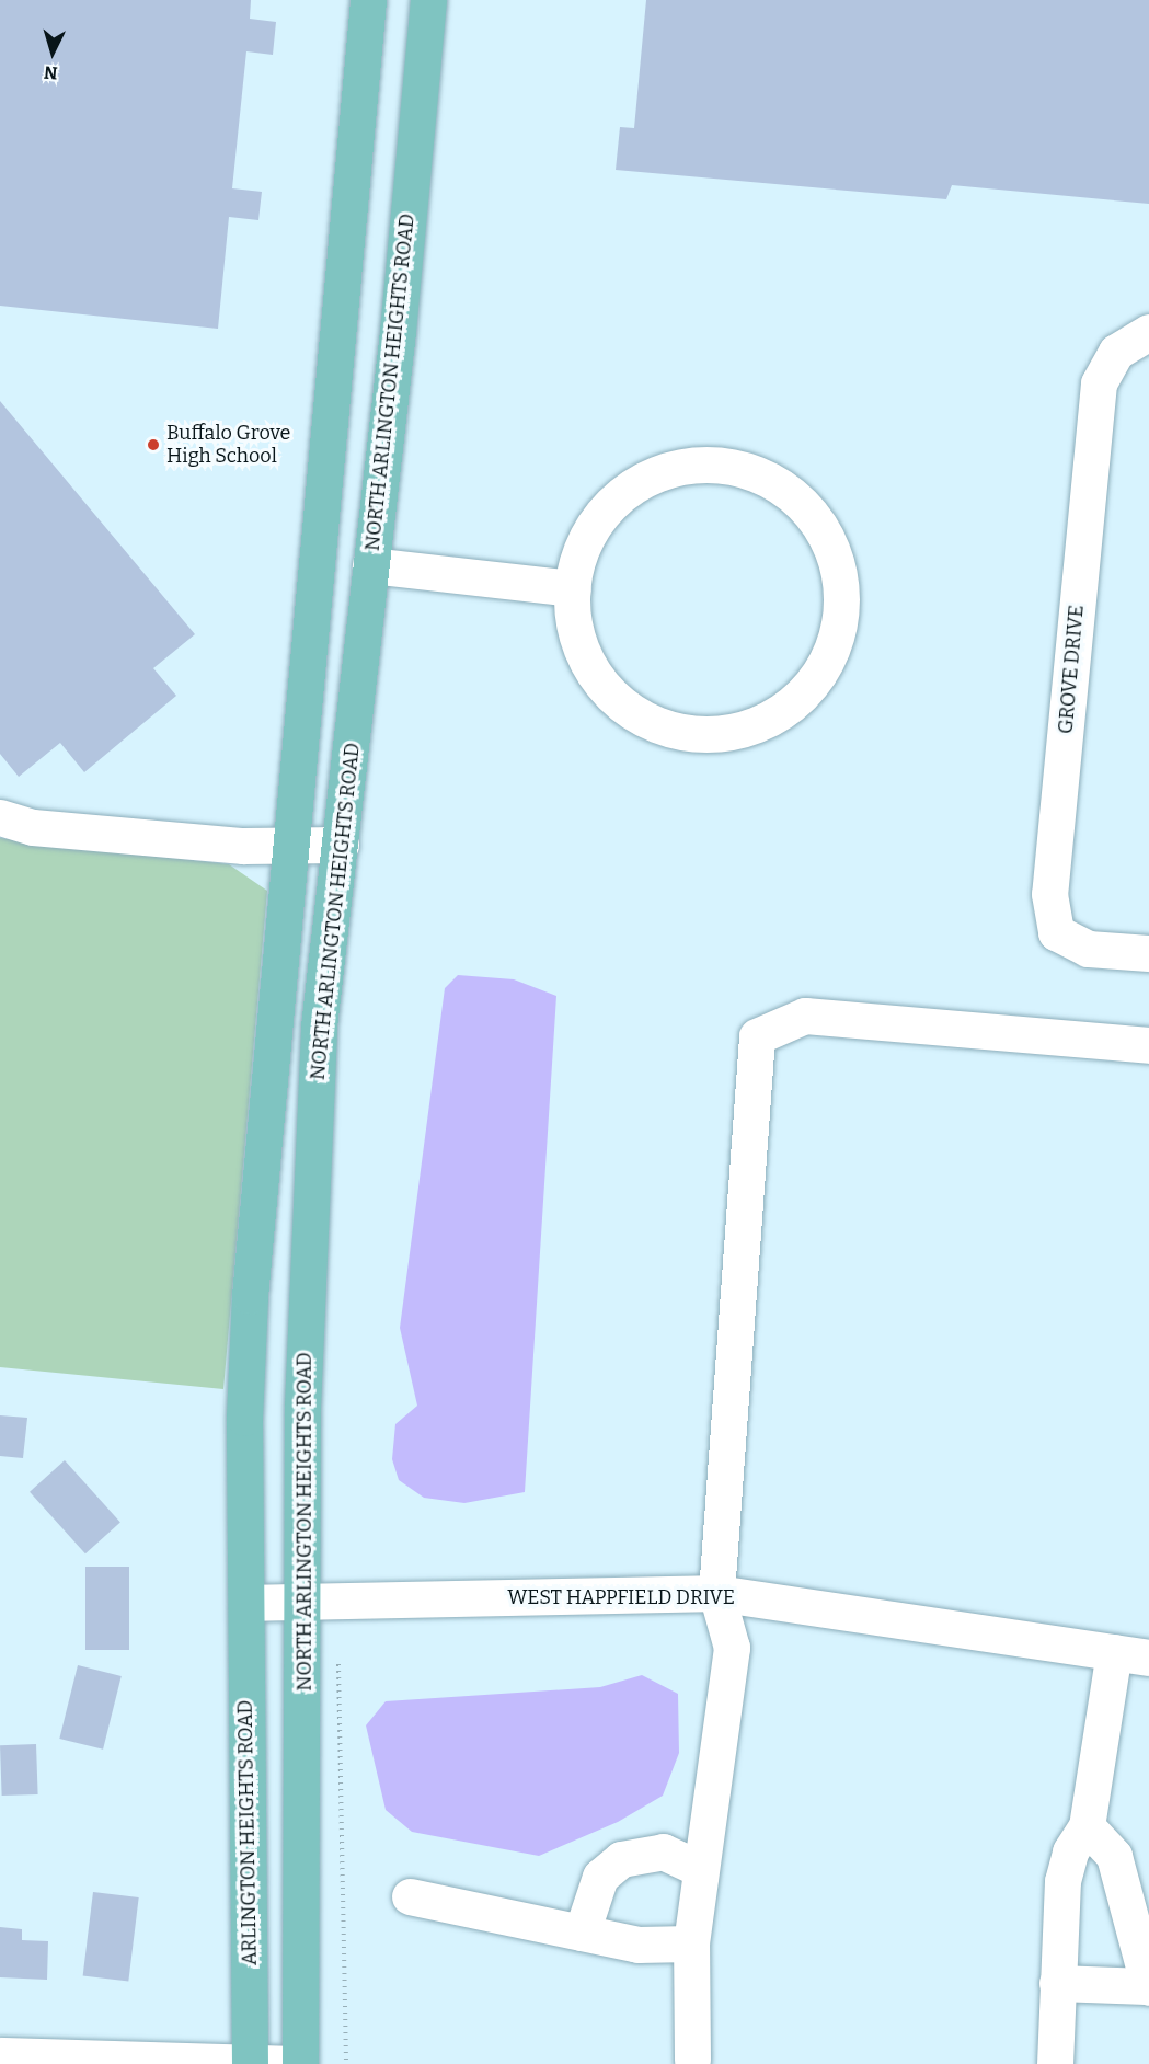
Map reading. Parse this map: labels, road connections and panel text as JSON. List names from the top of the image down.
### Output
{
  "streets": {
    "main road": ["NORTH ARLINGTON HEIGHTS ROAD", "ARLINGTON HEIGHTS ROAD"],
    "street": ["GROVE DRIVE", "WEST HAPPFIELD DRIVE"]
  },
  "crossings": [
    ["NORTH ARLINGTON HEIGHTS ROAD", "WEST HAPPFIELD DRIVE"],
    ["WEST HAPPFIELD DRIVE", "ARLINGTON HEIGHTS ROAD"]
  ],
  "places": ["Buffalo Grove High School"],
  "north": "bottom"
}
